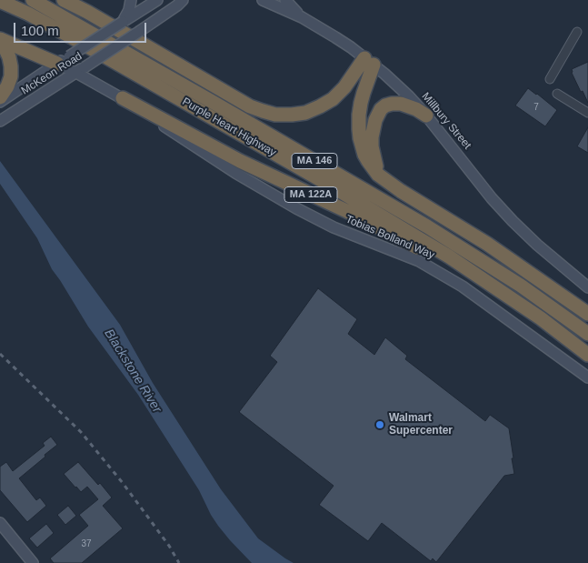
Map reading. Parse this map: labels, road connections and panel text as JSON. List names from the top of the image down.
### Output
{
  "streets": {
    "highway": ["Purple Heart Highway", "MA 146", "MA 122A"],
    "main road": ["McKeon Road", "Millbury Street", "Tobias Bolland Way"]
  },
  "crossings": [
    ["McKeon Road", "Tobias Bolland Way"],
    ["Purple Heart Highway", "MA 122A"],
    ["MA 122A", "Tobias Bolland Way"]
  ],
  "water": ["Blackstone River"],
  "places": ["Walmart Supercenter"],
  "house_numbers": ["7", "37"],
  "scale_bar": "100 m"
}
